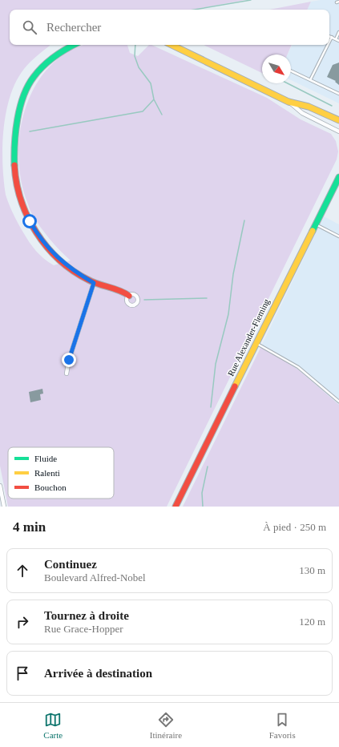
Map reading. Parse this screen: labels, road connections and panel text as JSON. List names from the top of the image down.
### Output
{
  "streets": {
    "street": ["Rue Alexander-Fleming"]
  },
  "legend": ["Fluide", "Ralenti", "Bouchon"],
  "north": "bottom right",
  "page": {
    "search": "Rechercher",
    "heading": ["4 min", "À pied · 250 m"],
    "list": [
      ["Continuez", "Boulevard Alfred-Nobel", "130 m"],
      ["Tournez à droite", "Rue Grace-Hopper", "120 m"],
      "Arrivée à destination"
    ],
    "nav": ["Carte", "Itinéraire", "Favoris"]
  }
}
